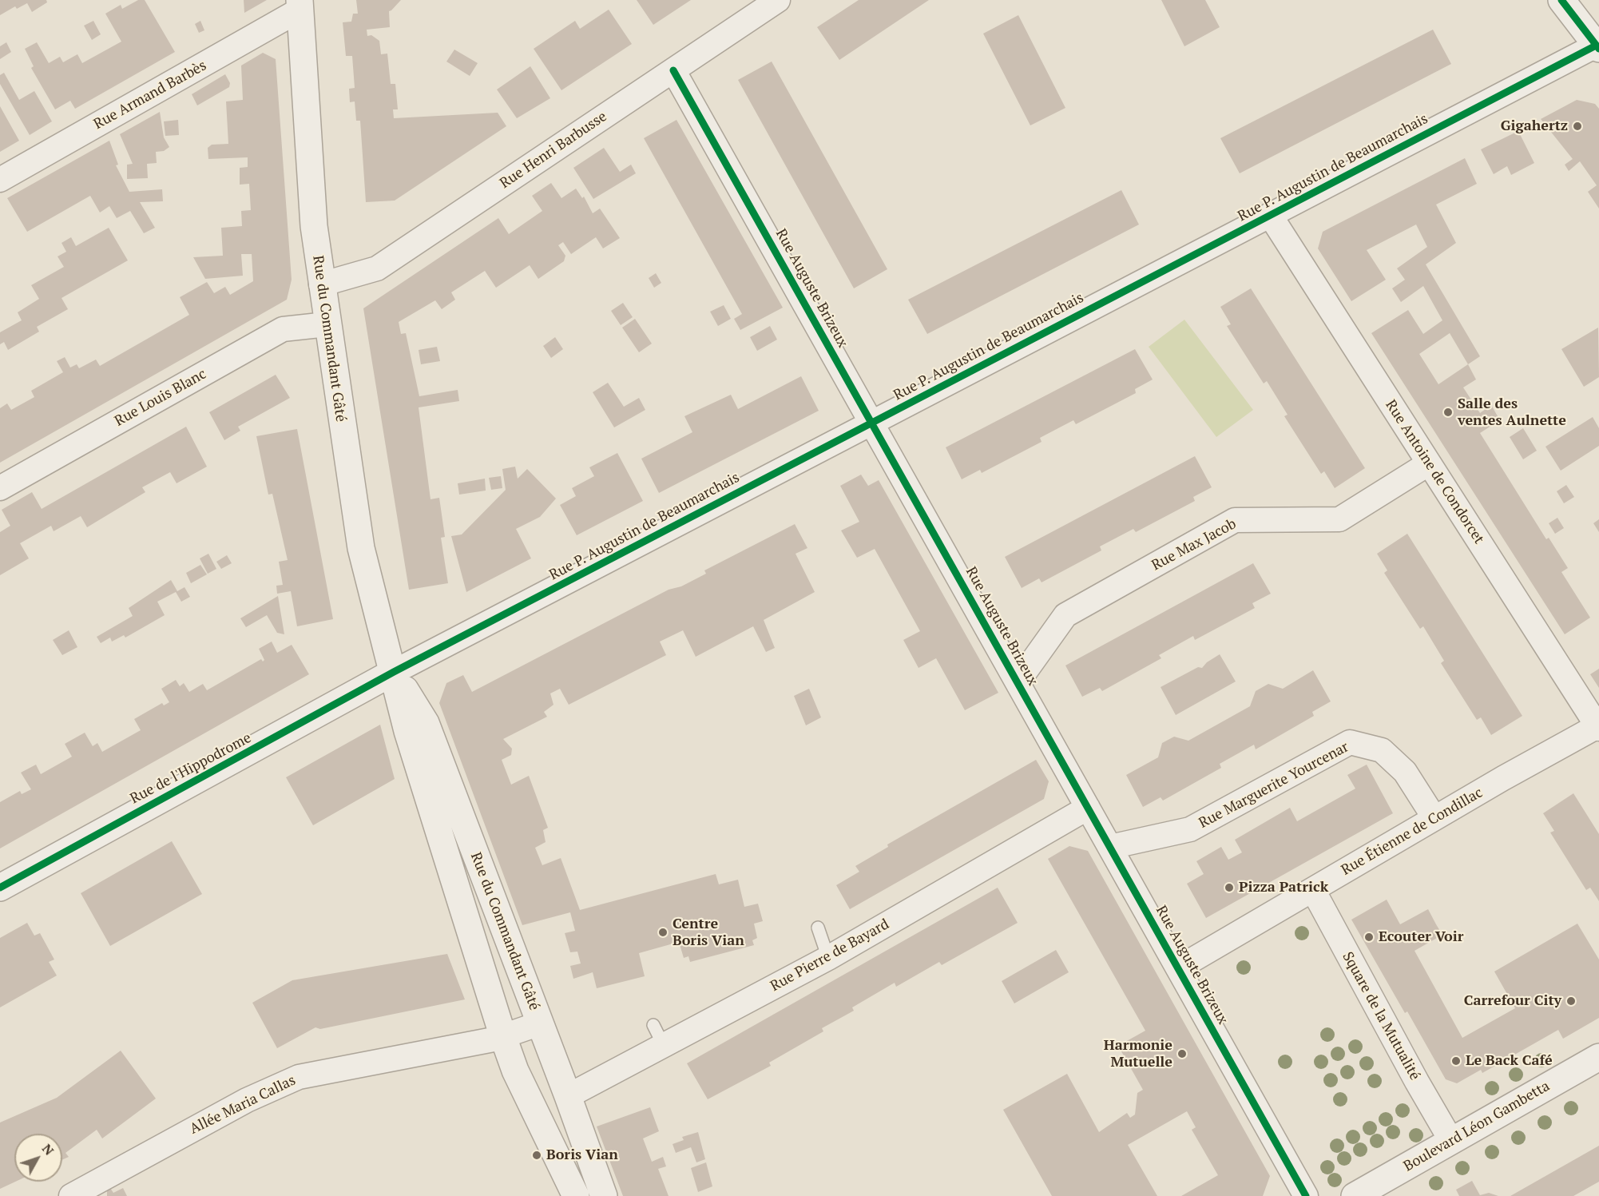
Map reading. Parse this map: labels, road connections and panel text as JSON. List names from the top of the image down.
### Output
{
  "streets": {
    "street": [
      "Rue Armand Barbès",
      "Rue Henri Barbusse",
      "Rue P. Augustin de Beaumarchais",
      "Rue Auguste Brizeux",
      "Rue du Commandant Gâté",
      "Rue Louis Blanc",
      "Rue Antoine de Condorcet",
      "Rue Max Jacob",
      "Rue de l'Hippodrome",
      "Rue Marguerite Yourcenar",
      "Rue Étienne de Condillac",
      "Rue Pierre de Bayard",
      "Square de la Mutualité",
      "Allée Maria Callas",
      "Boulevard Léon Gambetta"
    ]
  },
  "crossings": [
    ["Rue Armand Barbès", "Rue du Commandant Gâté"],
    ["Rue Henri Barbusse", "Rue Auguste Brizeux"],
    ["Rue Henri Barbusse", "Rue du Commandant Gâté"],
    ["Rue P. Augustin de Beaumarchais", "Rue Auguste Brizeux"],
    ["Rue P. Augustin de Beaumarchais", "Rue du Commandant Gâté"],
    ["Rue P. Augustin de Beaumarchais", "Rue Antoine de Condorcet"],
    ["Rue P. Augustin de Beaumarchais", "Rue de l'Hippodrome"],
    ["Rue Auguste Brizeux", "Rue Max Jacob"],
    ["Rue Auguste Brizeux", "Rue Marguerite Yourcenar"],
    ["Rue Auguste Brizeux", "Rue Étienne de Condillac"],
    ["Rue Auguste Brizeux", "Rue Pierre de Bayard"],
    ["Rue du Commandant Gâté", "Rue Louis Blanc"],
    ["Rue du Commandant Gâté", "Rue de l'Hippodrome"],
    ["Rue du Commandant Gâté", "Rue Pierre de Bayard"],
    ["Rue du Commandant Gâté", "Allée Maria Callas"],
    ["Rue Antoine de Condorcet", "Rue Max Jacob"],
    ["Rue Antoine de Condorcet", "Rue Étienne de Condillac"],
    ["Rue Marguerite Yourcenar", "Rue Étienne de Condillac"],
    ["Rue Étienne de Condillac", "Square de la Mutualité"],
    ["Square de la Mutualité", "Boulevard Léon Gambetta"]
  ],
  "places": [
    "Gigahertz",
    "Salle des ventes Aulnette",
    "Pizza Patrick",
    "Centre Boris Vian",
    "Ecouter Voir",
    "Carrefour City",
    "Harmonie Mutuelle",
    "Le Back Café",
    "Boris Vian"
  ],
  "north": "top right"
}
